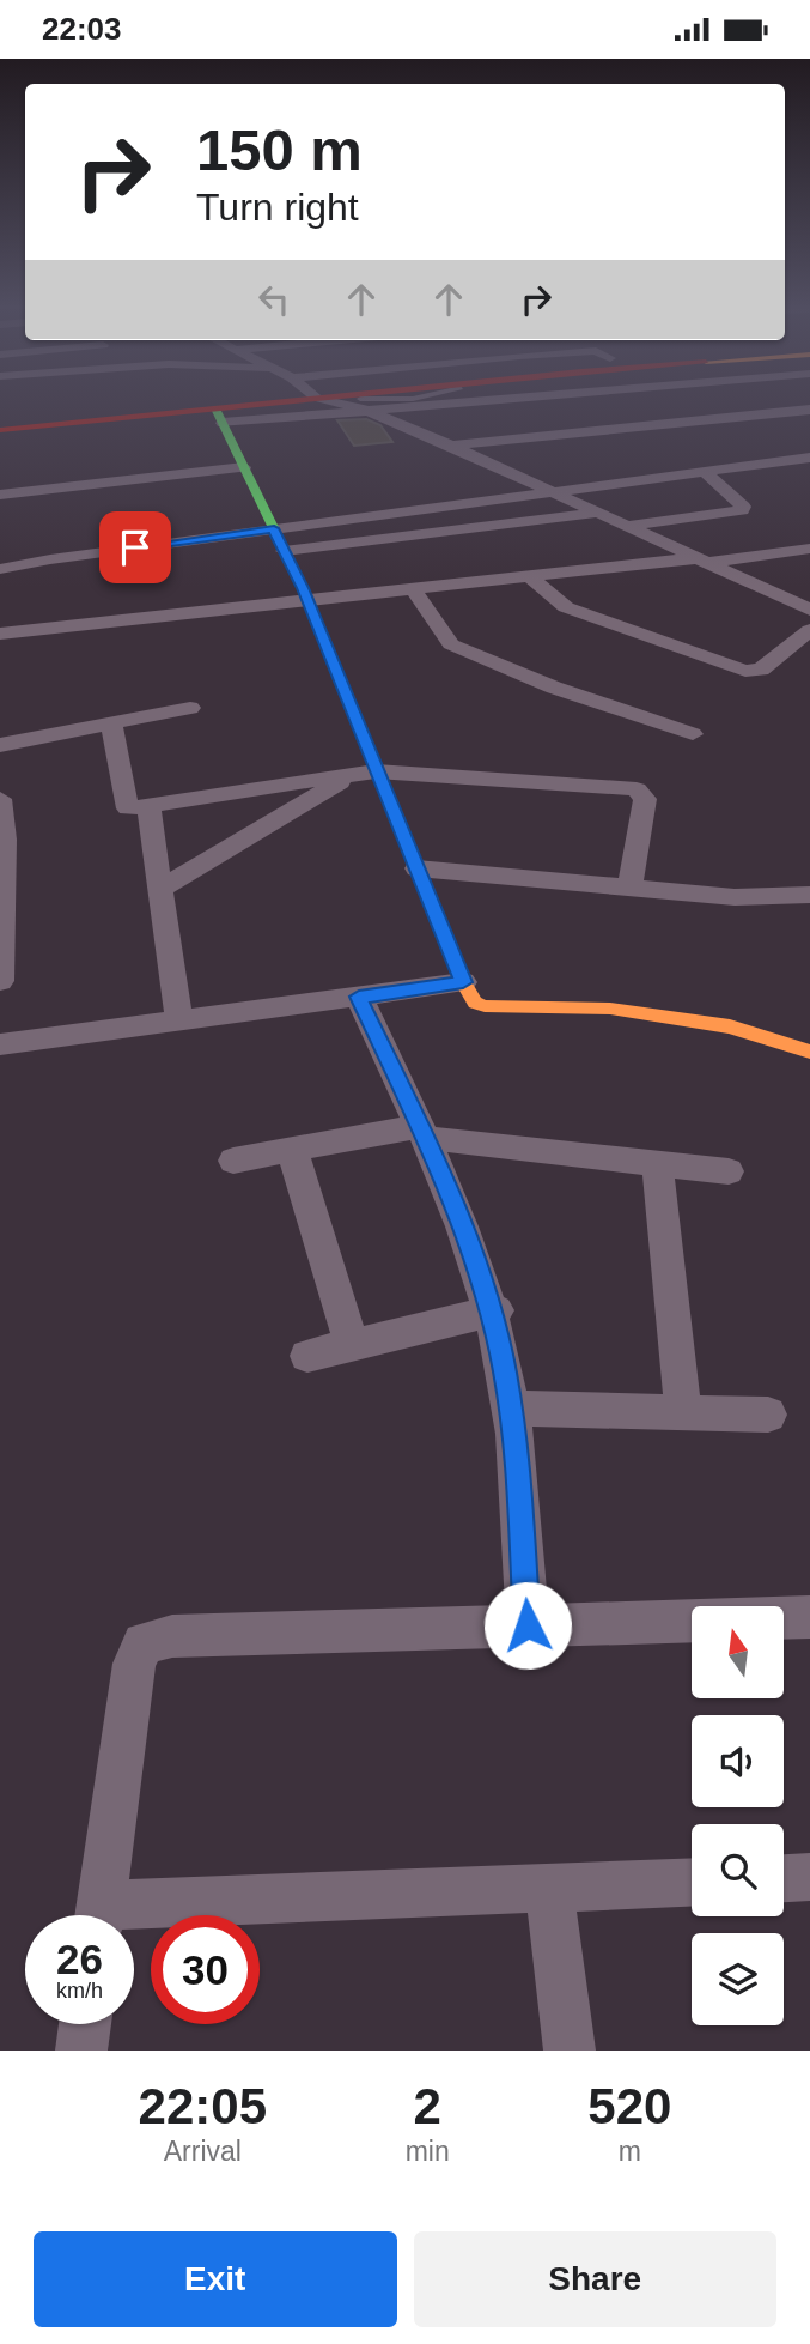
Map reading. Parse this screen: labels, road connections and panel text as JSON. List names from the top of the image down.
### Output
{
  "north": "top",
  "page": {
    "status": "22:03",
    "turn": ["150 m", "Turn right"],
    "speed": "26 km/h",
    "limit": "30",
    "eta": [
      "22:05",
      "Arrival",
      "2",
      "min",
      "520",
      "m"
    ],
    "buttons": ["Exit", "Share"]
  }
}
